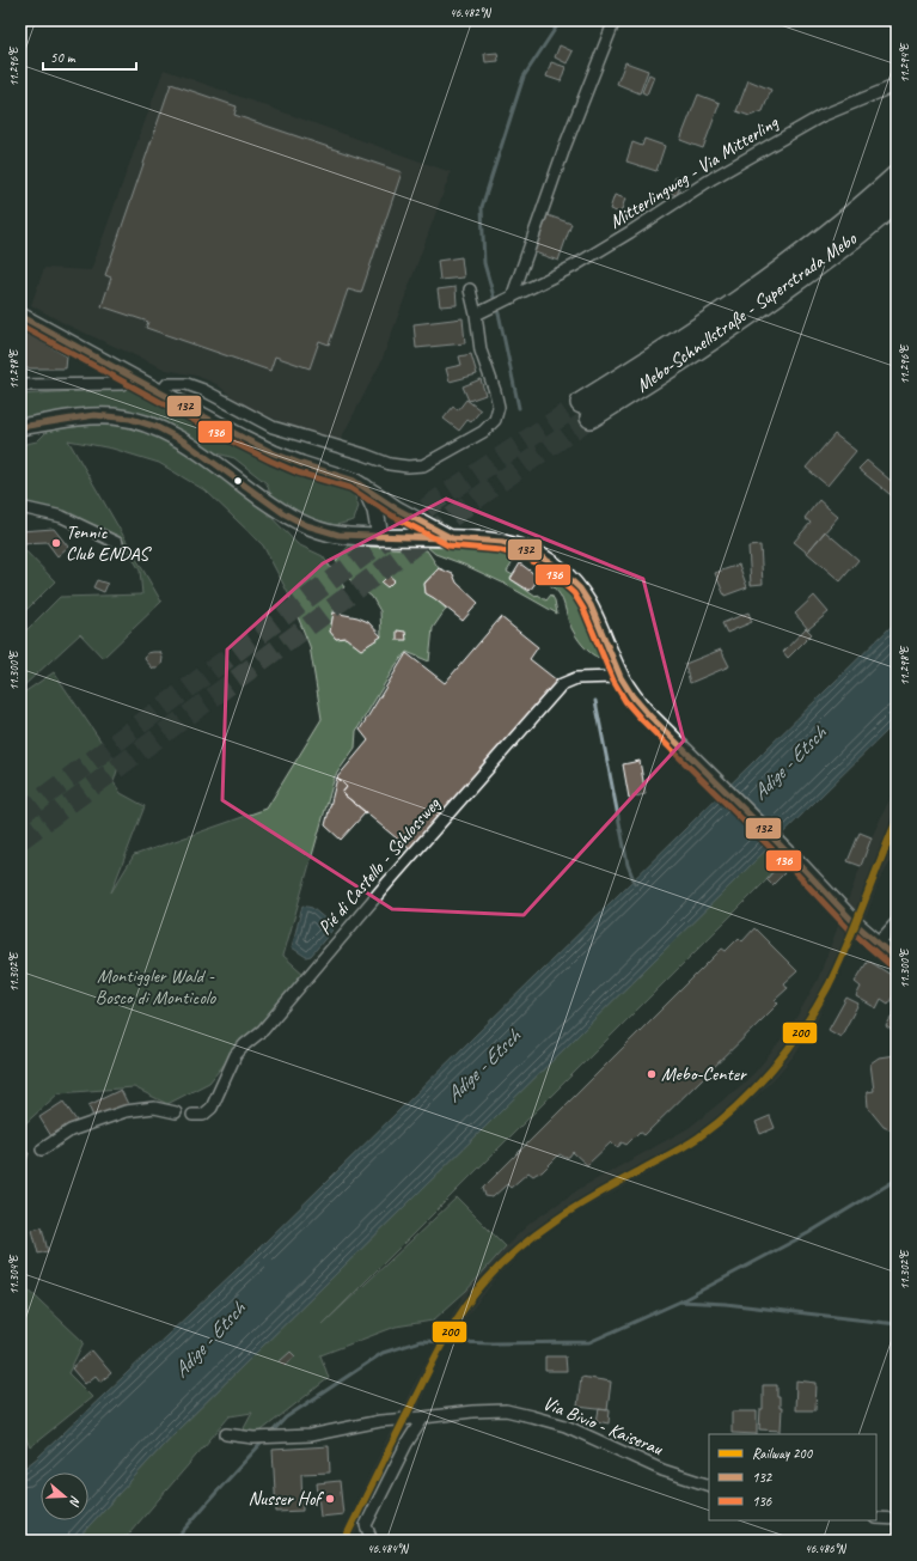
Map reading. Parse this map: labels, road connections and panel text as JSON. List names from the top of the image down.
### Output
{
  "streets": {
    "highway": ["Mebo-Schnellstraße - Superstrada Mebo"],
    "street": ["Mitterlingweg - Via Mitterling", "Pié di Castello - Schlossweg", "Via Bivio - Kaiserau"]
  },
  "water": ["Adige - Etsch"],
  "parks": ["Montiggler Wald - Bosco di Monticolo"],
  "places": ["Tennic Club ENDAS", "Mebo-Center", "Nusser Hof"],
  "lines": ["transit line 132", "transit line 136", "rail line 200"],
  "legend": ["Railway 200", "132", "136"],
  "scale_bar": "50 m",
  "north": "right",
  "coordinates": [
    "46.482°N",
    "11.294°E",
    "11.296°E",
    "11.298°E",
    "11.300°E",
    "11.302°E",
    "11.304°E",
    "46.484°N",
    "46.486°N"
  ]
}
